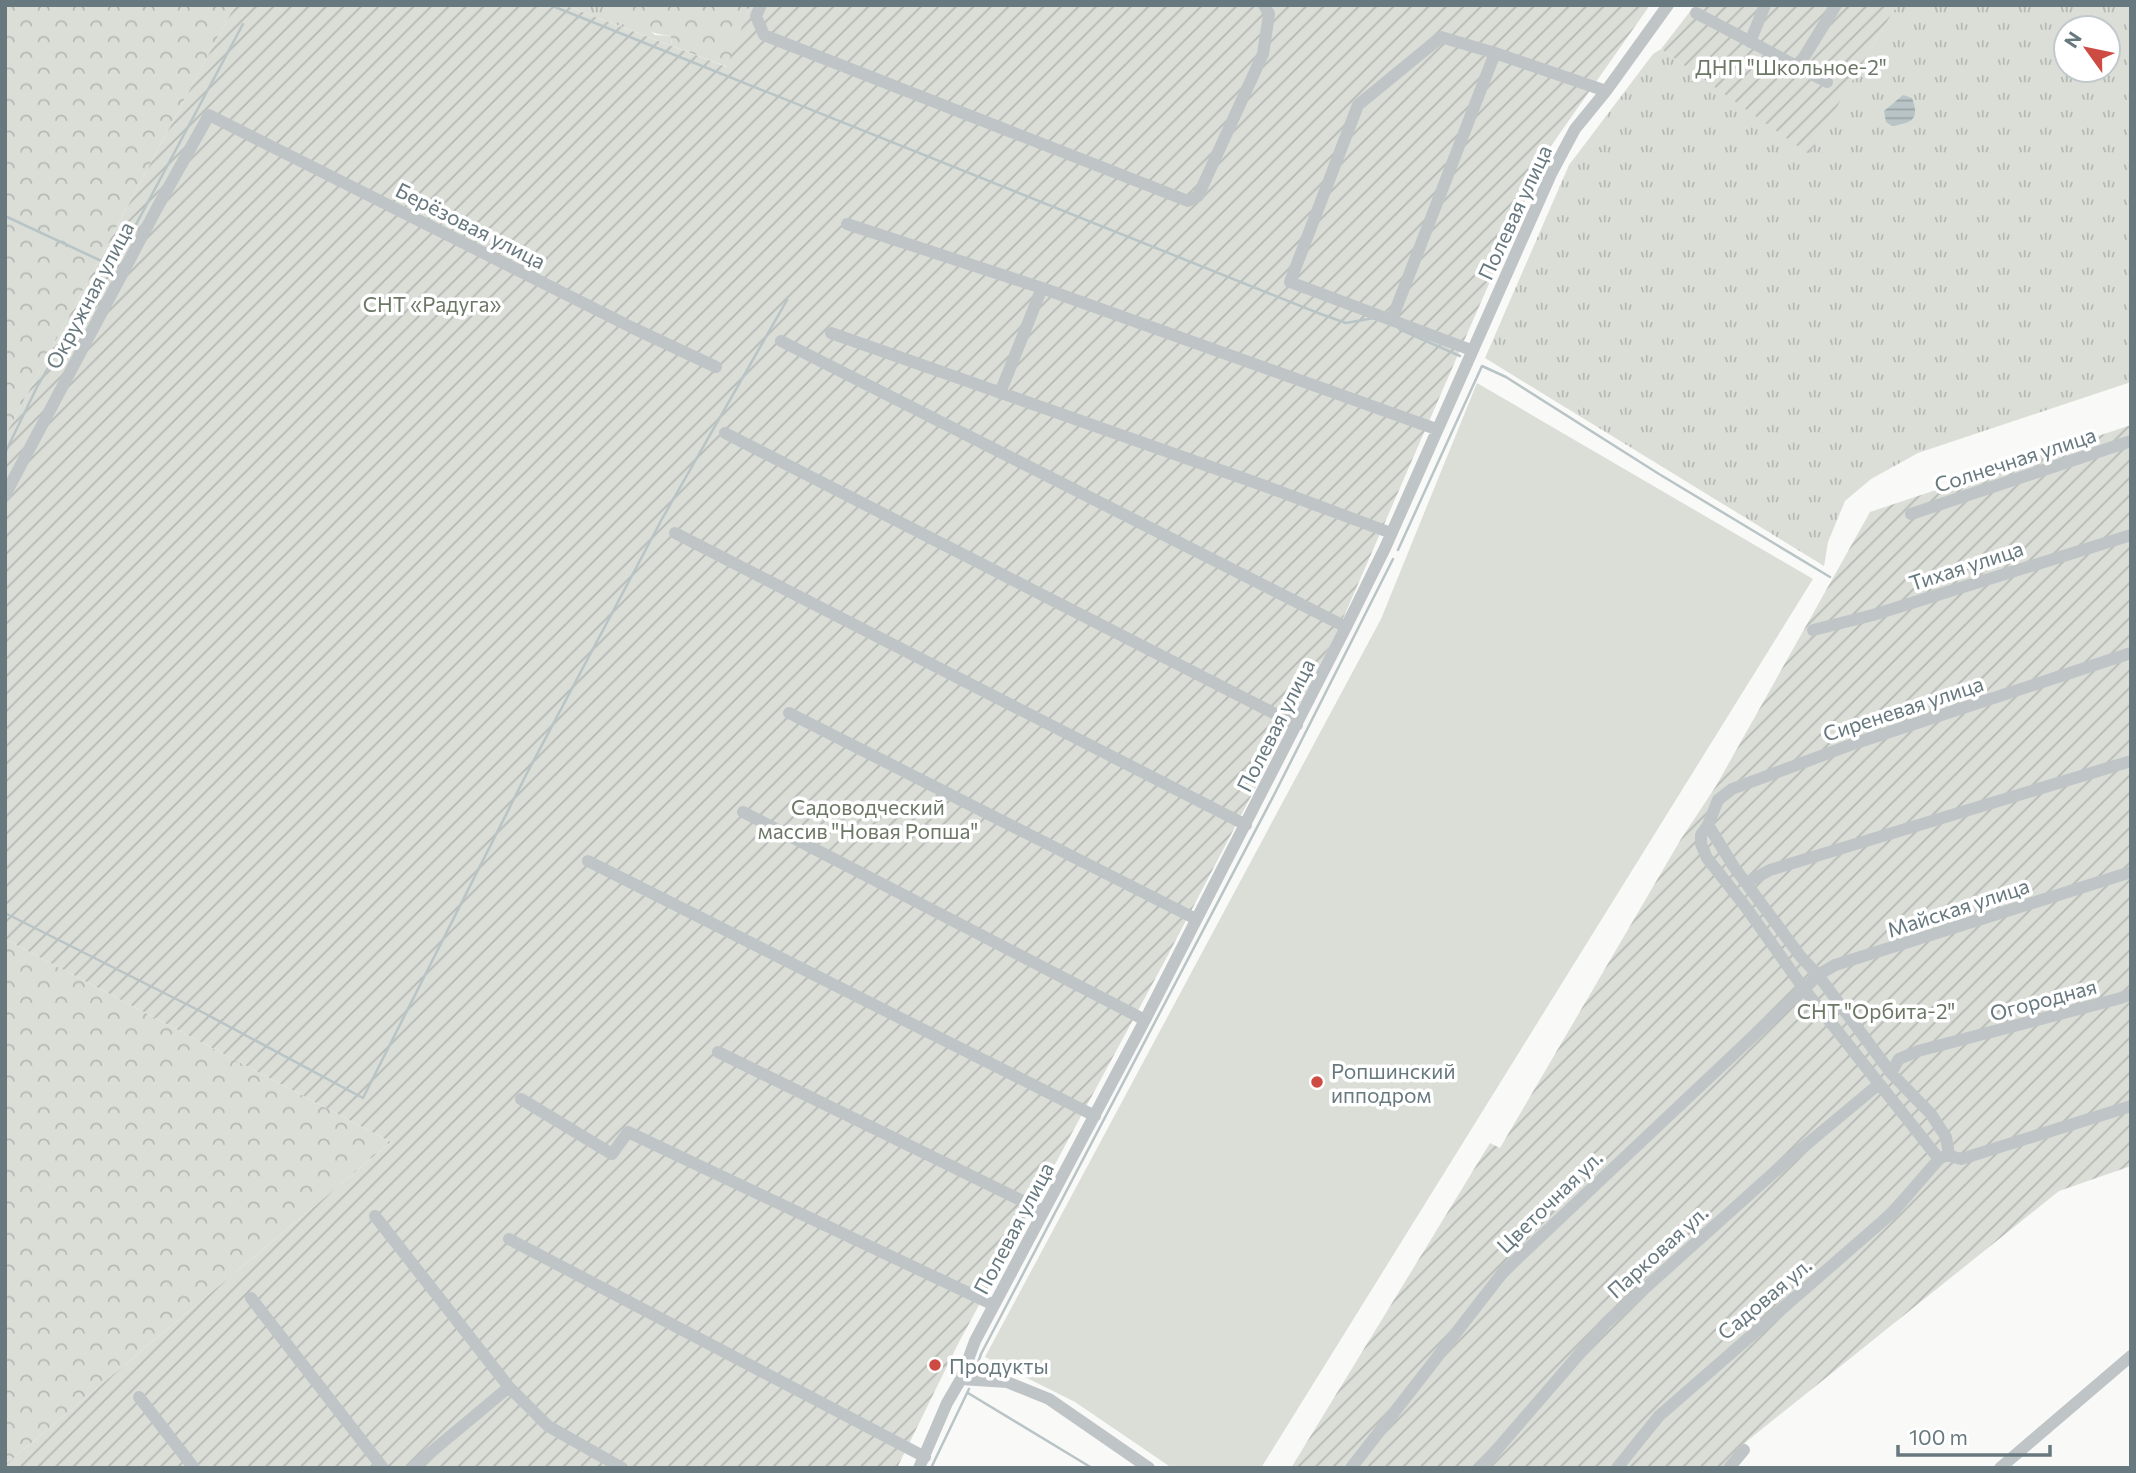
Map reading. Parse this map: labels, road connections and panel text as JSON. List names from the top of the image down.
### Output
{
  "streets": {
    "street": [
      "Полевая улица",
      "Берёзовая улица",
      "Окружная улица",
      "Солнечная улица",
      "Тихая улица",
      "Сиреневая улица",
      "Майская улица",
      "Огородная",
      "Цветочная ул.",
      "Парковая ул.",
      "Садовая ул."
    ]
  },
  "crossings": [
    ["Берёзовая улица", "Окружная улица"],
    ["Майская улица", "Цветочная ул."]
  ],
  "parks": [
    "ДНП \"Школьное-2\"",
    "СНТ «Радуга»",
    "Садоводческий массив \"Новая Ропша\"",
    "СНТ \"Орбита-2\""
  ],
  "places": ["Ропшинский ипподром", "Продукты"],
  "scale_bar": "100 m",
  "north": "top left"
}
